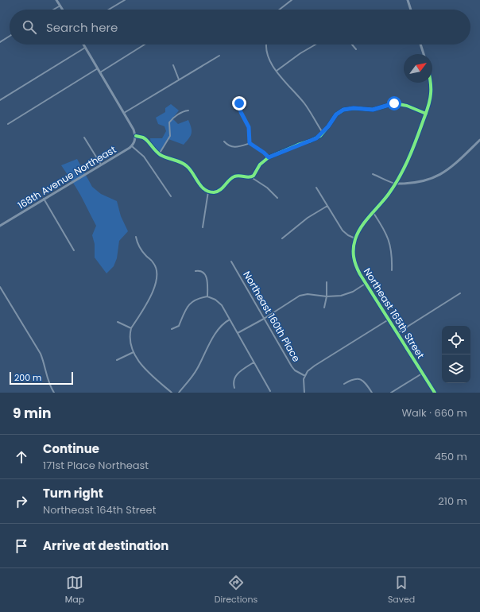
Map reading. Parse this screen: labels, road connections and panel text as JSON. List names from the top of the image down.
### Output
{
  "streets": {
    "street": ["168th Avenue Northeast", "Northeast 165th Street", "Northeast 160th Place"]
  },
  "scale_bar": "200 m",
  "north": "top right",
  "page": {
    "search": "Search here",
    "scale": "200 m",
    "heading": ["9 min", "Walk · 660 m"],
    "list": [
      ["Continue", "171st Place Northeast", "450 m"],
      ["Turn right", "Northeast 164th Street", "210 m"],
      "Arrive at destination"
    ],
    "nav": ["Map", "Directions", "Saved"]
  }
}
